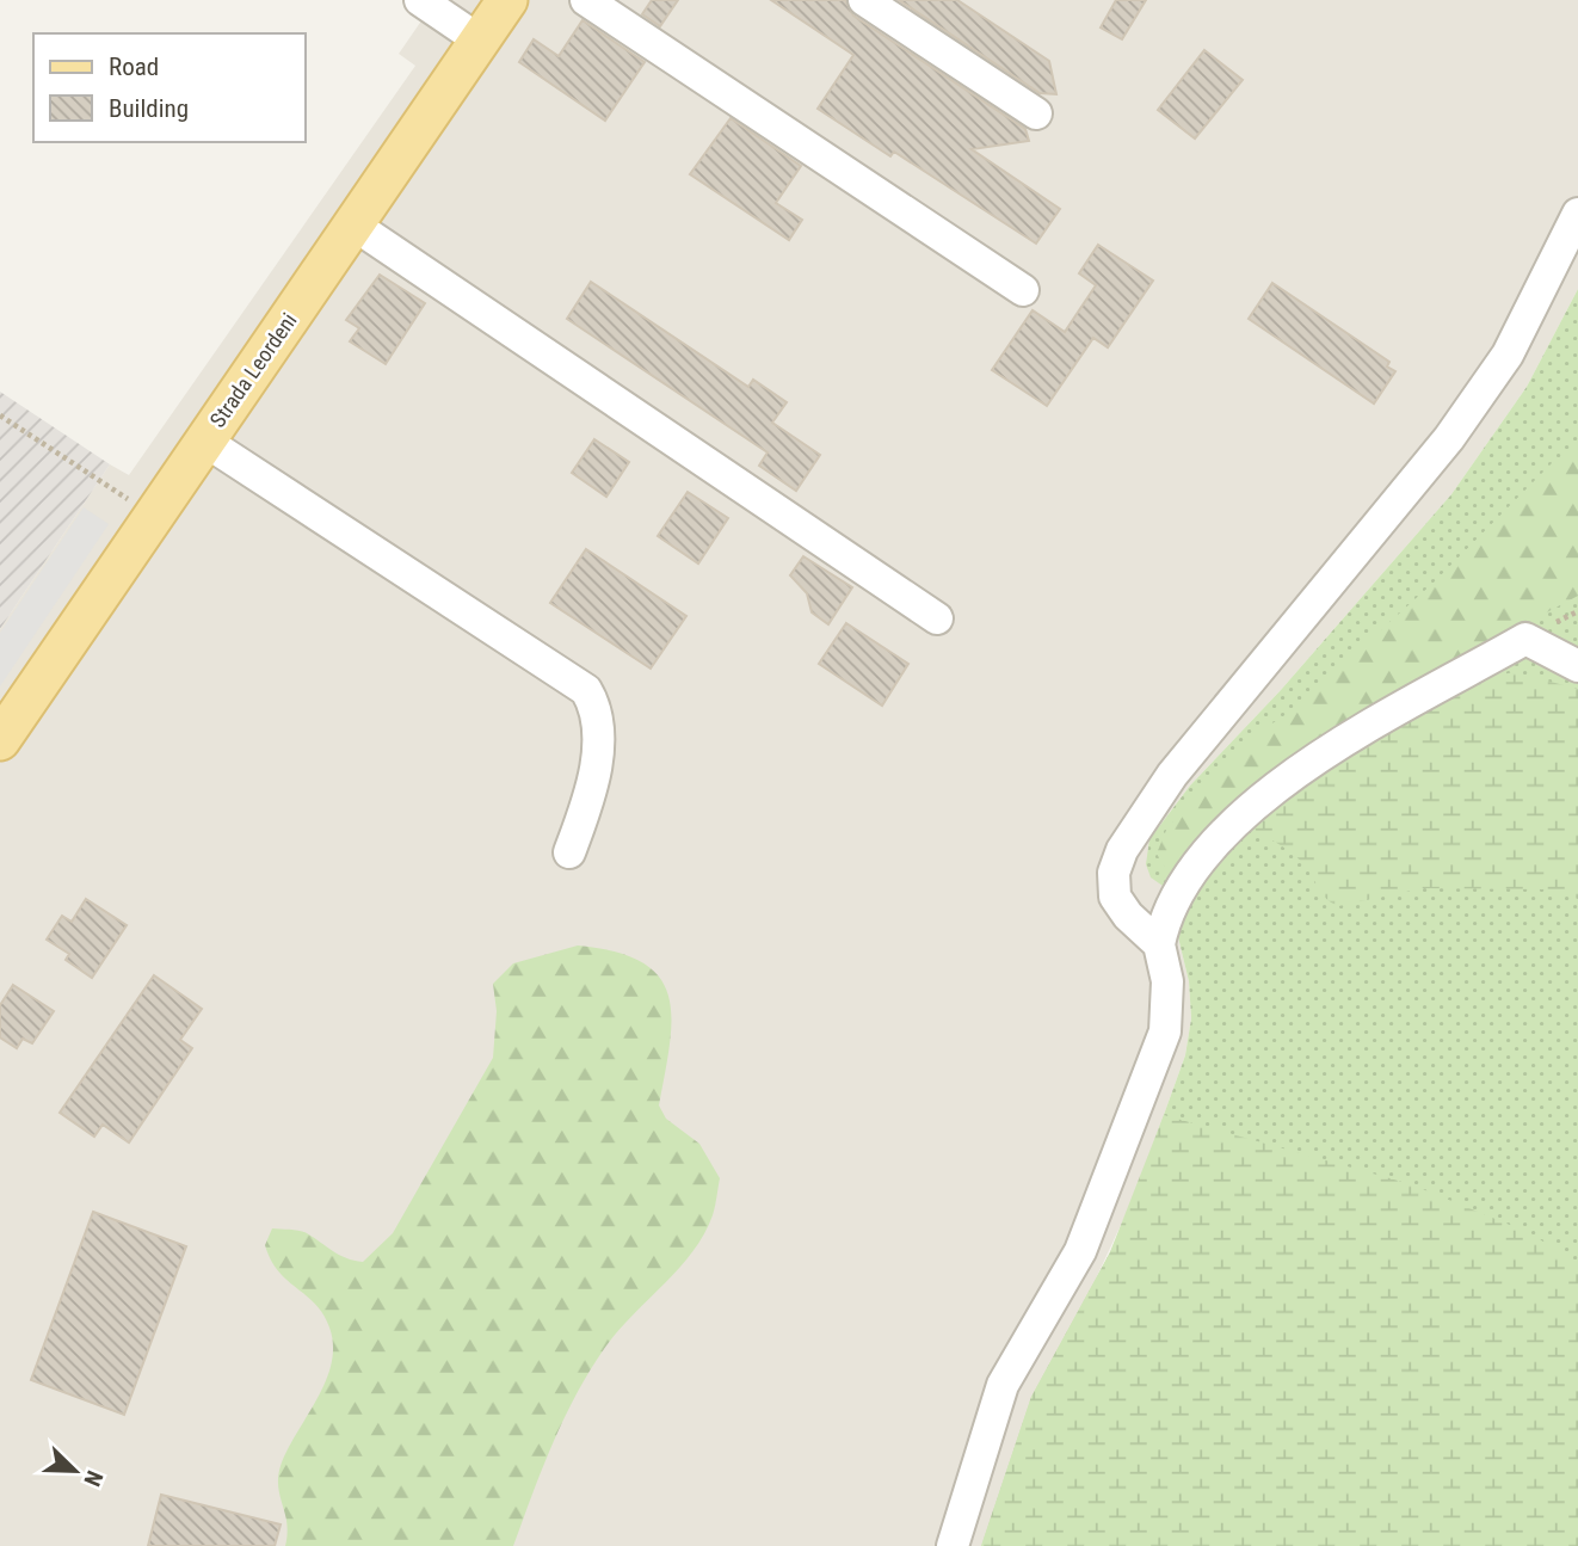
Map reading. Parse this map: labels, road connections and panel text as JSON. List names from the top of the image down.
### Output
{
  "streets": {
    "main road": ["Strada Leordeni"]
  },
  "legend": ["Road", "Building"],
  "north": "bottom right"
}
